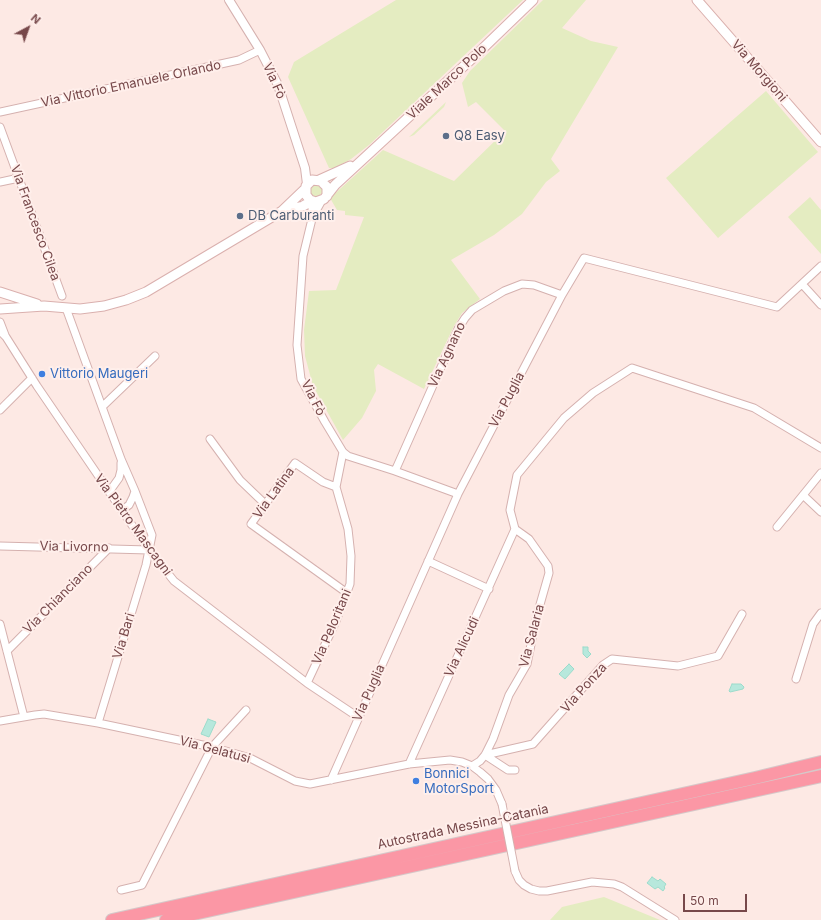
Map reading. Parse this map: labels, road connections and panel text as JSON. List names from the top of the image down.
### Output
{
  "streets": {
    "highway": ["Autostrada Messina-Catania"],
    "main road": ["Via Morgioni", "Viale Marco Polo"],
    "street": [
      "Via Fò",
      "Via Vittorio Emanuele Orlando",
      "Via Francesco Cilea",
      "Via Agnano",
      "Via Puglia",
      "Via Latina",
      "Via Pietro Mascagni",
      "Via Livorno",
      "Via Chianciano",
      "Via Peloritani",
      "Via Bari",
      "Via Salaria",
      "Via Alicudi",
      "Via Ponza",
      "Via Gelatusi"
    ]
  },
  "crossings": [
    ["Via Fò", "Viale Marco Polo"],
    ["Via Fò", "Via Vittorio Emanuele Orlando"],
    ["Via Fò", "Via Peloritani"],
    ["Via Agnano", "Via Puglia"],
    ["Via Puglia", "Via Pietro Mascagni"],
    ["Via Puglia", "Via Gelatusi"],
    ["Via Latina", "Via Peloritani"],
    ["Via Pietro Mascagni", "Via Livorno"],
    ["Via Pietro Mascagni", "Via Peloritani"],
    ["Via Pietro Mascagni", "Via Bari"],
    ["Via Livorno", "Via Chianciano"],
    ["Via Livorno", "Via Bari"],
    ["Via Bari", "Via Gelatusi"],
    ["Via Salaria", "Via Alicudi"],
    ["Via Salaria", "Via Ponza"],
    ["Via Salaria", "Via Gelatusi"],
    ["Via Alicudi", "Via Gelatusi"]
  ],
  "places": [
    "Q8 Easy",
    "DB Carburanti",
    "Vittorio Maugeri",
    "Bonnici MotorSport"
  ],
  "scale_bar": "50 m",
  "north": "top right"
}
